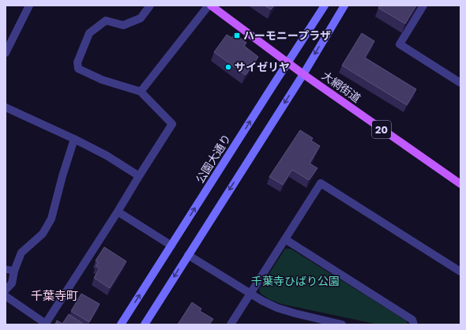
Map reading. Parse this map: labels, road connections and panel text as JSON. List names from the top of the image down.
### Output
{
  "streets": {
    "main road": ["大網街道", "20"],
    "street": ["公園大通り"]
  },
  "crossings": [
    ["大網街道", "公園大通り"]
  ],
  "districts": ["千葉寺町"],
  "parks": ["千葉寺ひばり公園"],
  "places": {
    "transit": ["ハーモニープラザ"],
    "other": ["サイゼリヤ"]
  }
}
